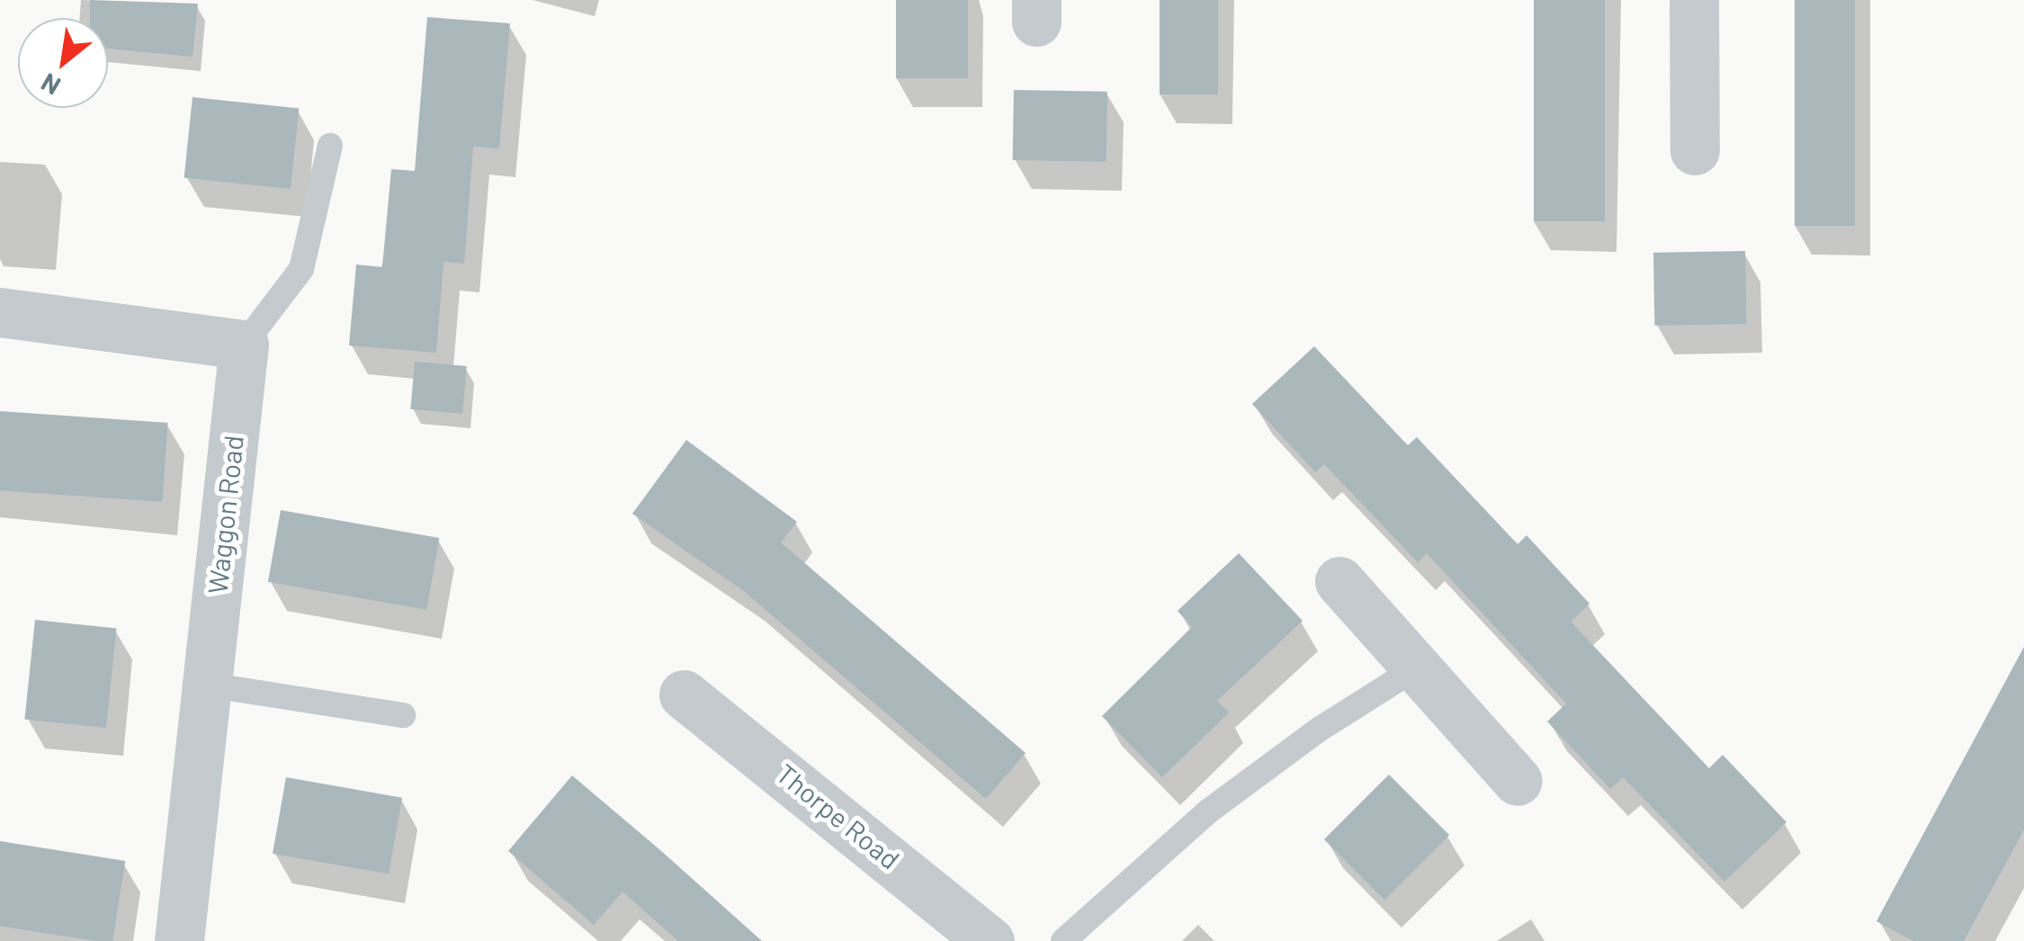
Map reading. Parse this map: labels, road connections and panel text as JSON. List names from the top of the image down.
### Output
{
  "streets": {
    "street": ["Waggon Road", "Thorpe Road"]
  },
  "north": "bottom left"
}
